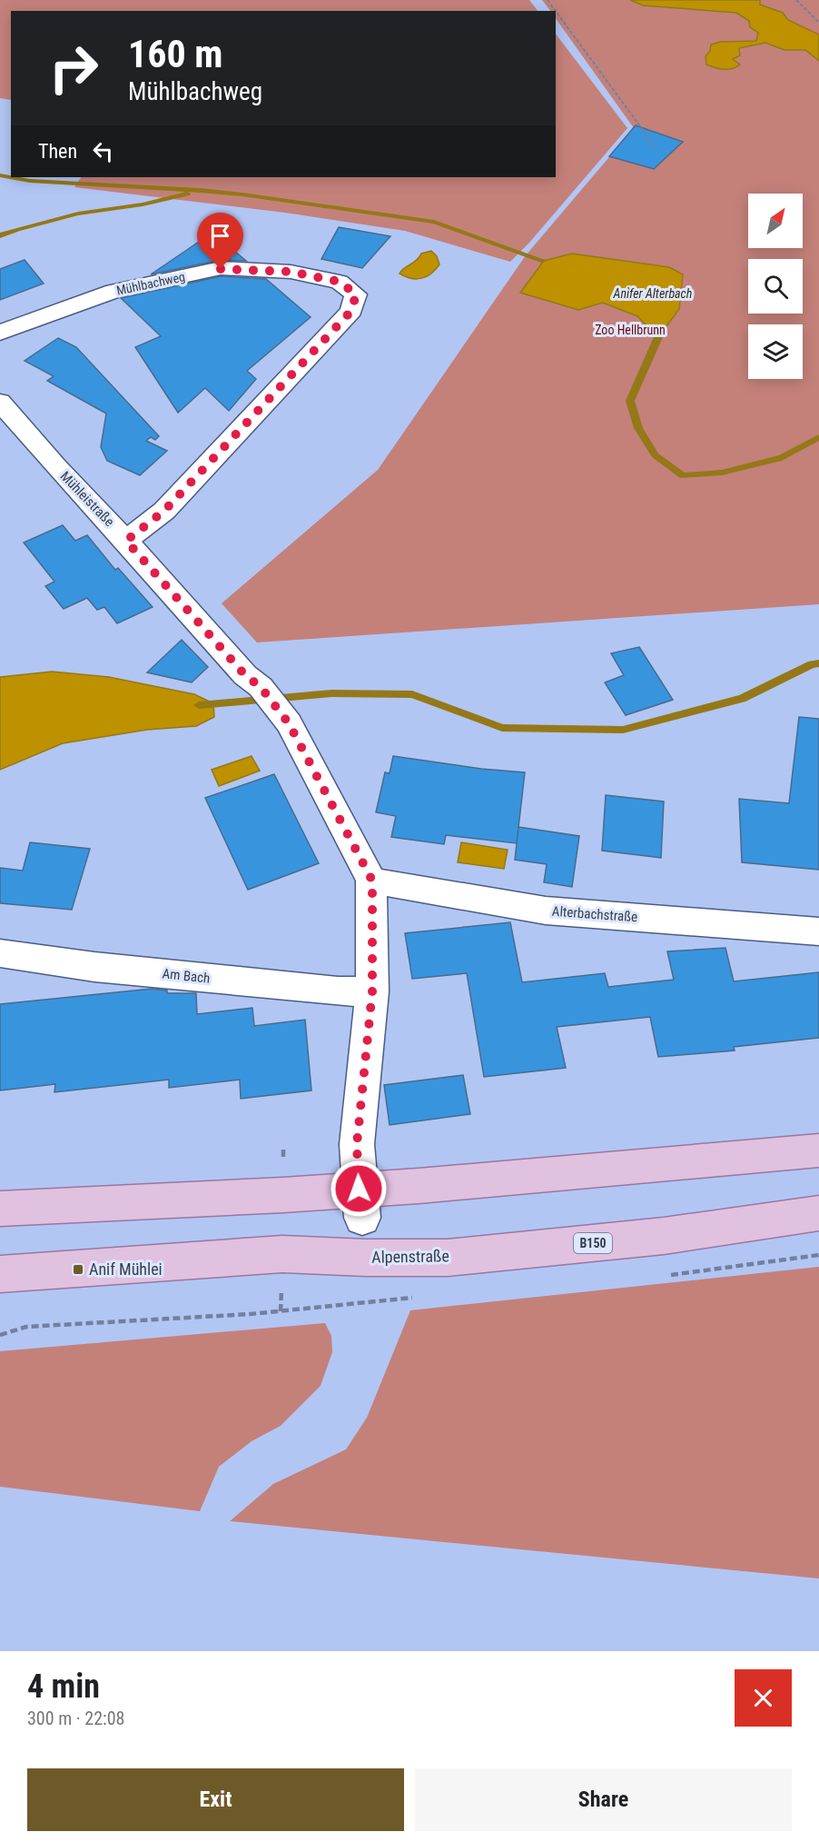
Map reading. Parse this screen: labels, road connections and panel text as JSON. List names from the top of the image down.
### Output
{
  "streets": {
    "main road": ["B150", "Alpenstraße"],
    "street": [
      "Mühlbachweg",
      "Mühleistraße",
      "Alterbachstraße",
      "Am Bach"
    ]
  },
  "crossings": [
    ["Mühlbachweg", "Mühleistraße"],
    ["Mühleistraße", "Alterbachstraße"],
    ["Mühleistraße", "Am Bach"]
  ],
  "water": ["Anifer Alterbach"],
  "parks": ["Zoo Hellbrunn"],
  "places": {
    "transit": ["Anif Mühlei"]
  },
  "north": "top right",
  "page": {
    "turn": ["160 m", "Mühlbachweg"],
    "then": "Then",
    "heading": ["4 min", "300 m · 22:08"],
    "buttons": ["Exit", "Share"]
  }
}
